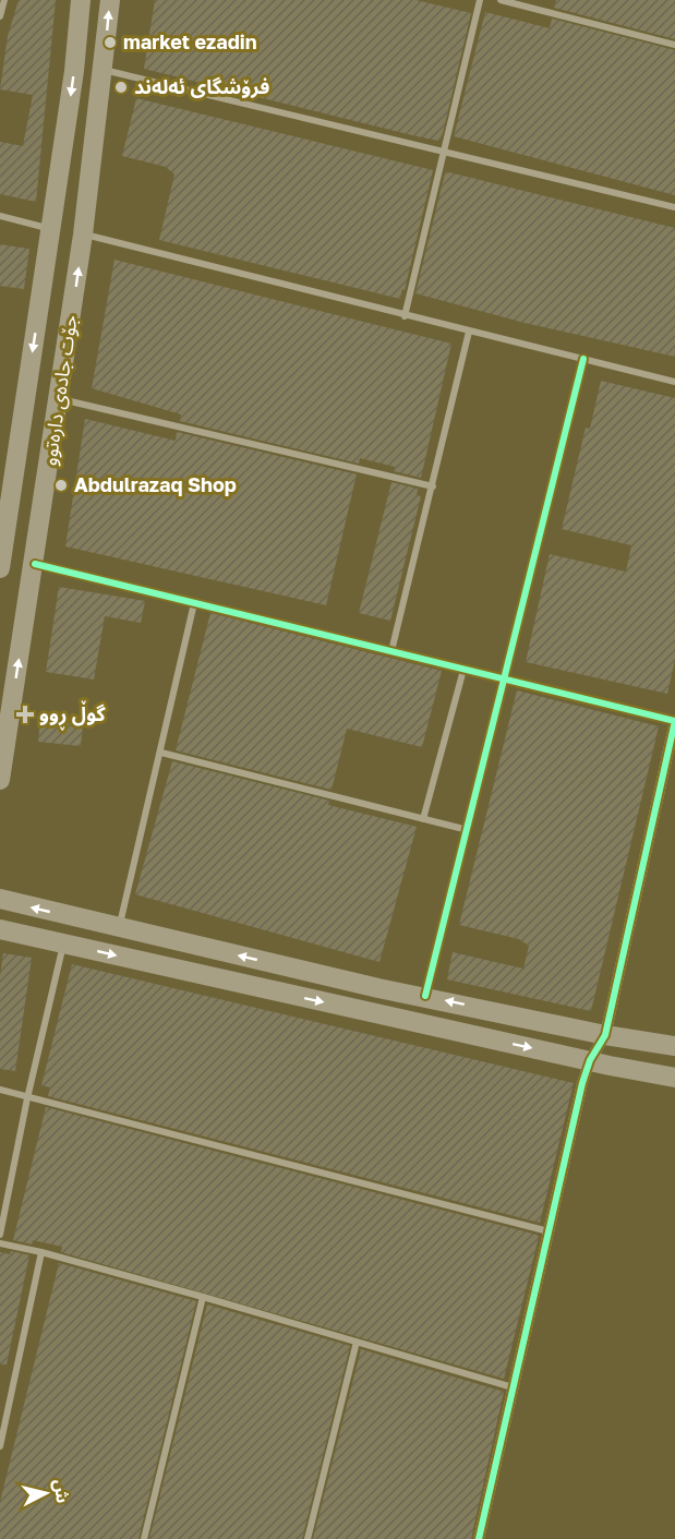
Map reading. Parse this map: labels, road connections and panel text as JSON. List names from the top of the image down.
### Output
{
  "streets": {
    "main road": ["جۆت جادەی دارەتوو"]
  },
  "places": {
    "other": ["market ezadin", "فرۆشگای ئەلەند", "Abdulrazaq Shop"],
    "health": ["گوڵ ڕوو"]
  },
  "north": "right"
}
